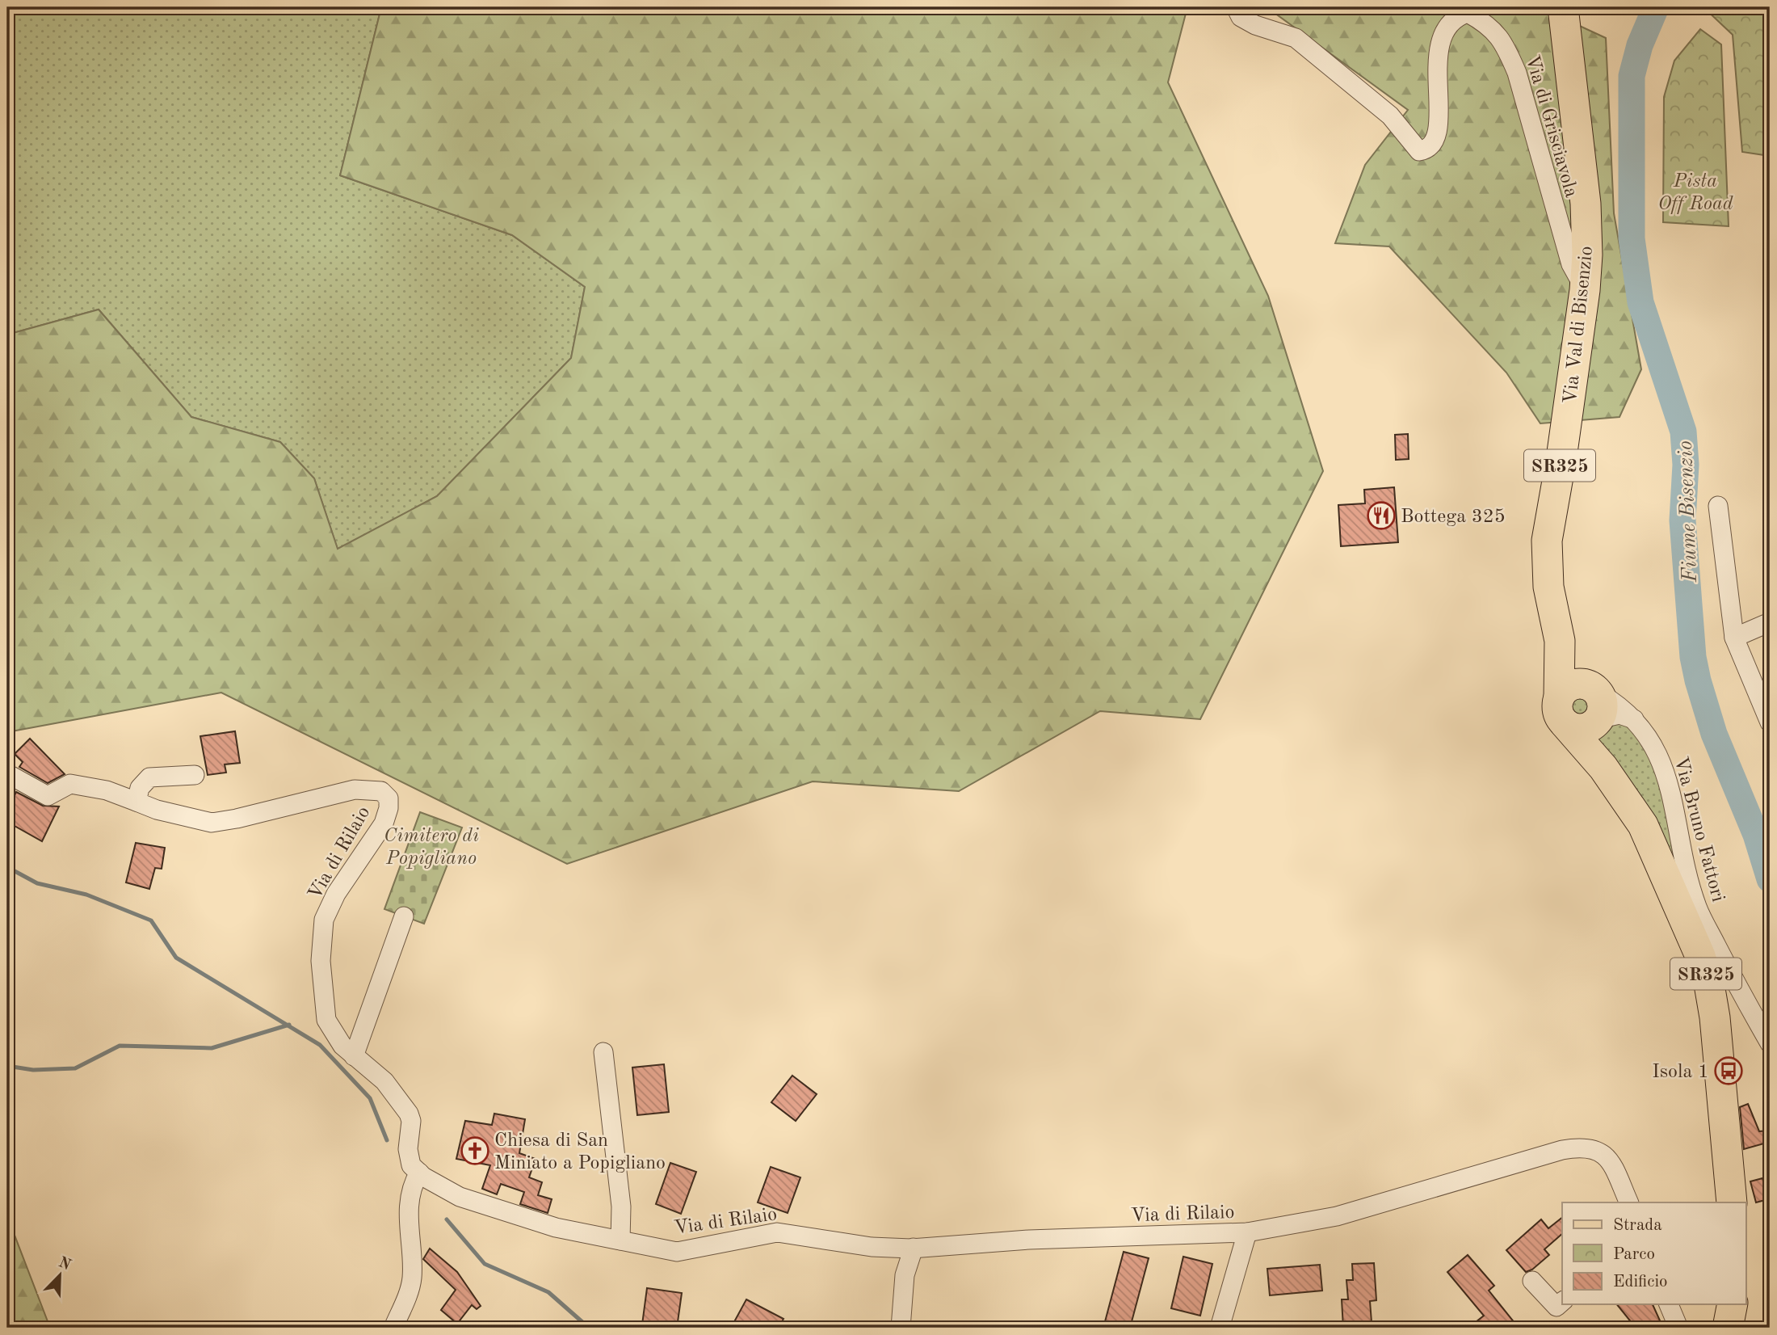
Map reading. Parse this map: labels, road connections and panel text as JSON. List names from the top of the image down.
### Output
{
  "streets": {
    "main road": ["Via Val di Bisenzio", "SR325"],
    "street": ["Via di Grisciavola", "Via Bruno Fattori", "Via di Rilaio"]
  },
  "crossings": [
    ["Via di Grisciavola", "Via Val di Bisenzio"],
    ["Via Val di Bisenzio", "SR325"],
    ["SR325", "Via Bruno Fattori"]
  ],
  "water": ["Fiume Bisenzio"],
  "parks": ["Pista Off Road", "Cimitero di Popigliano"],
  "places": {
    "restaurant": ["Bottega 325"],
    "bus stop": ["Isola 1"],
    "church": ["Chiesa di San Miniato a Popigliano"]
  },
  "legend": ["Strada", "Parco", "Edificio"],
  "north": "top right"
}
